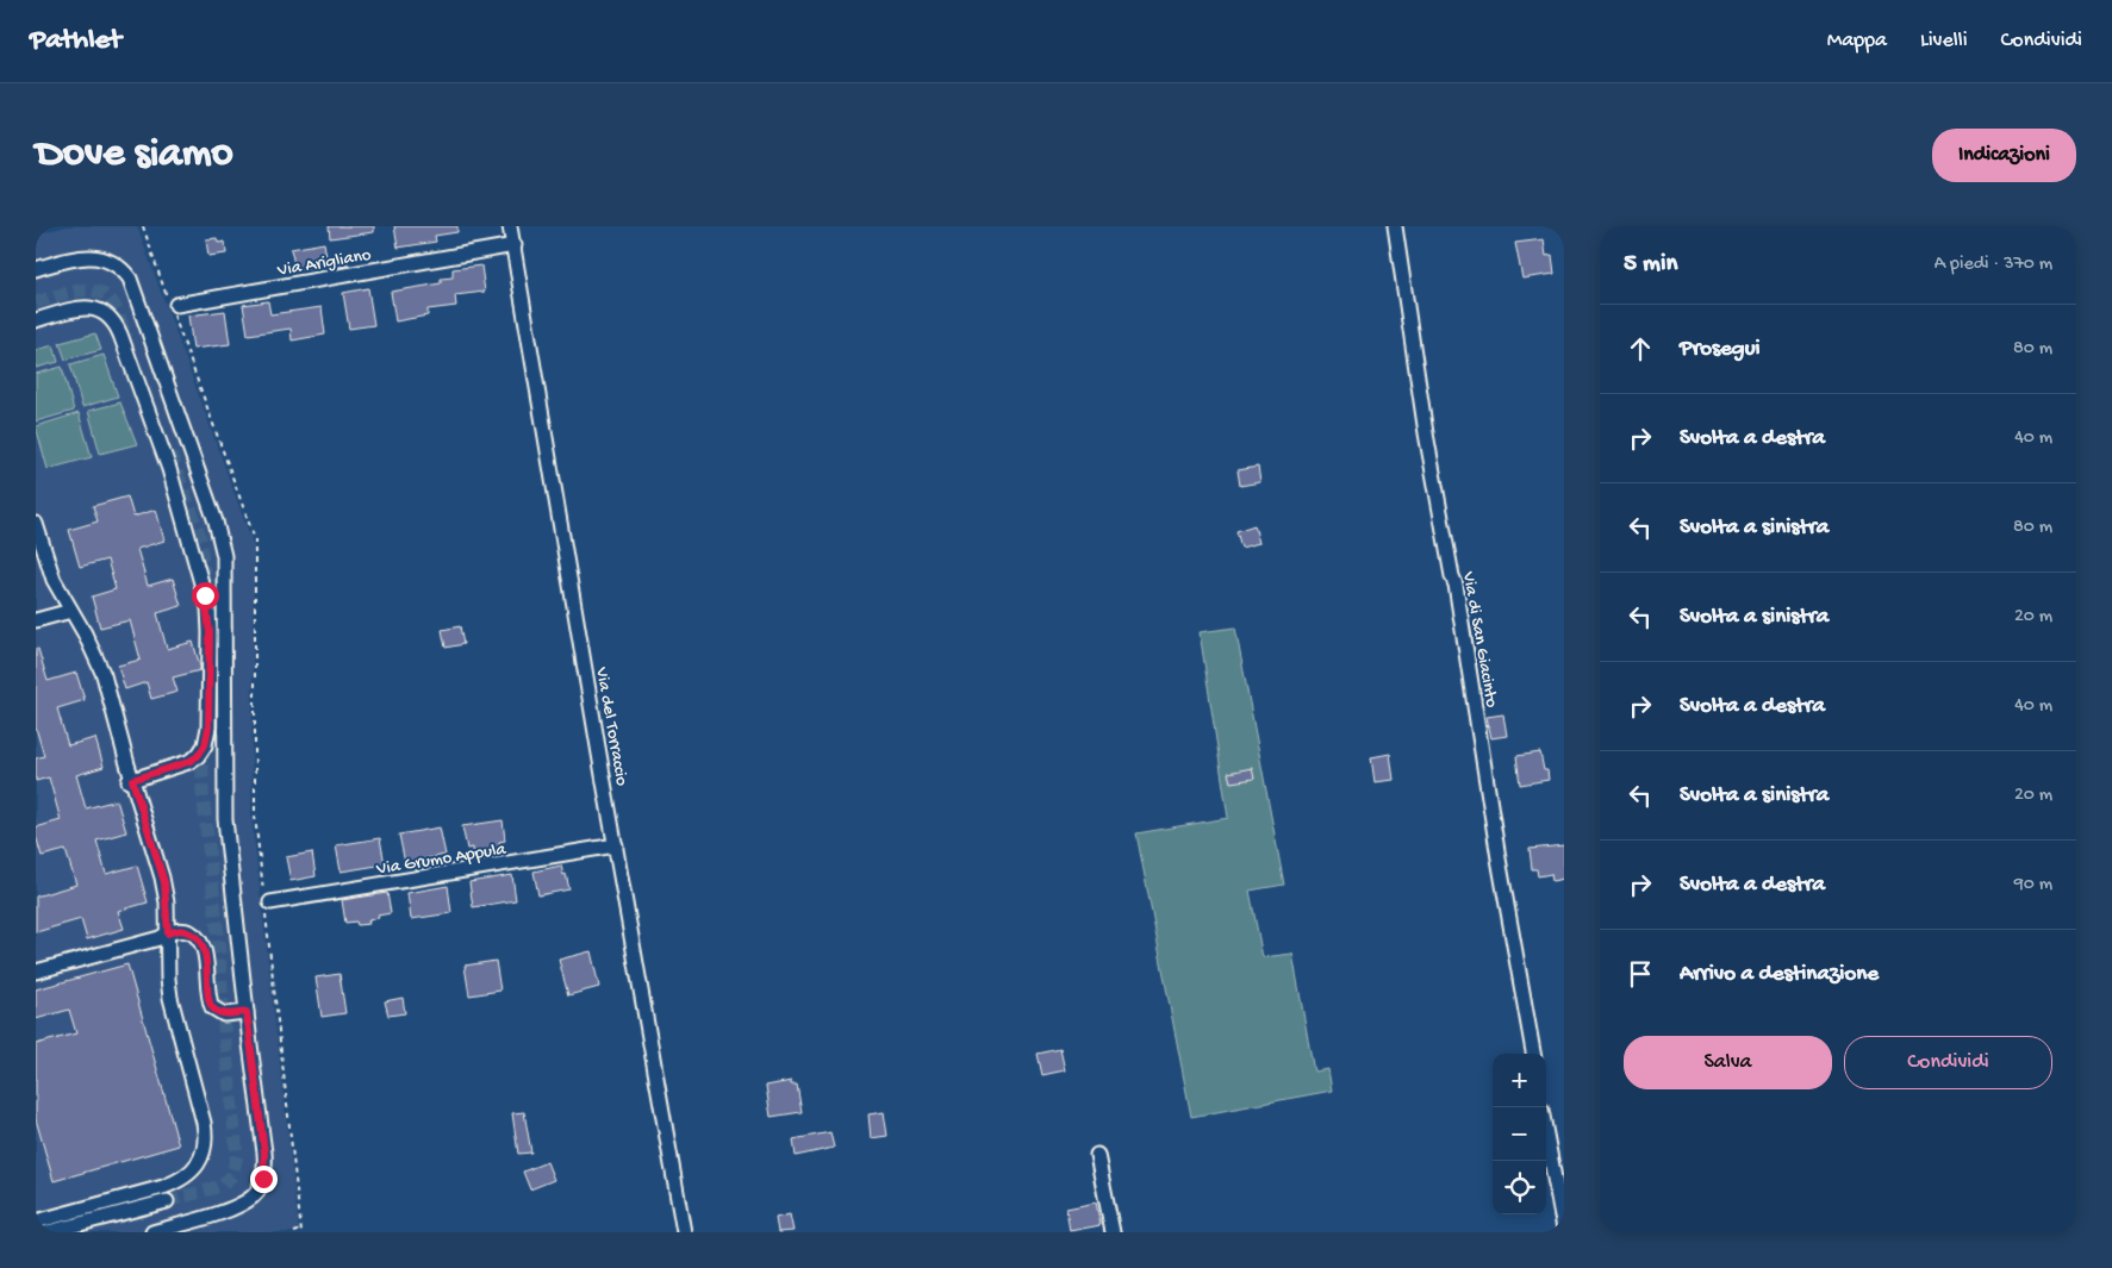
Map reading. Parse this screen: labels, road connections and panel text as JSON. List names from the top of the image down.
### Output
{
  "streets": {
    "street": [
      "Via Arigliano",
      "Via di San Giacinto",
      "Via del Torraccio",
      "Via Grumo Appula"
    ]
  },
  "crossings": [
    ["Via Arigliano", "Via del Torraccio"],
    ["Via del Torraccio", "Via Grumo Appula"]
  ],
  "page": {
    "header": "Pathlet",
    "nav": ["Mappa", "Livelli", "Condividi"],
    "buttons": [
      "Indicazioni",
      ["Salva", "Condividi"]
    ],
    "title": "Dove siamo",
    "heading": ["5 min", "A piedi · 370 m"],
    "list": [
      ["Prosegui", "80 m"],
      ["Svolta a destra", "40 m"],
      ["Svolta a sinistra", "80 m"],
      ["Svolta a sinistra", "20 m"],
      ["Svolta a destra", "40 m"],
      ["Svolta a sinistra", "20 m"],
      ["Svolta a destra", "90 m"],
      "Arrivo a destinazione"
    ],
    "map_buttons": ["+", "−"]
  }
}
